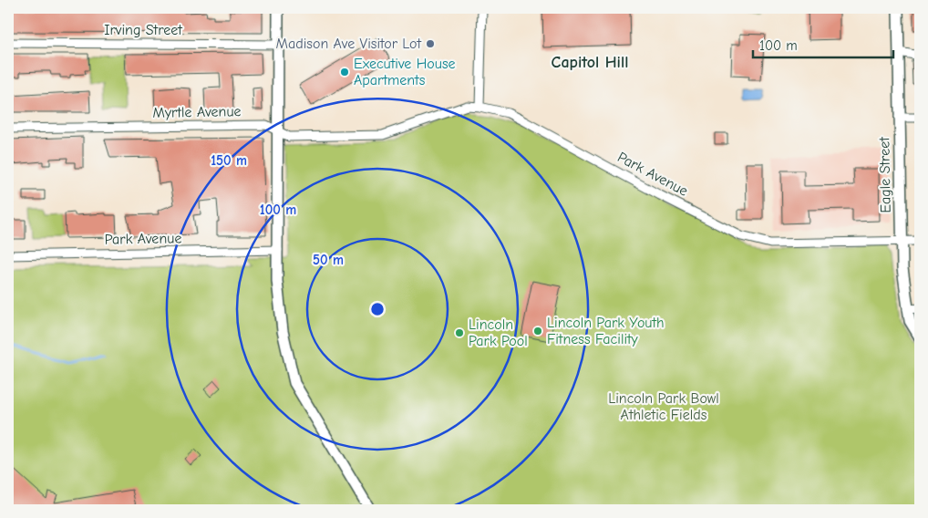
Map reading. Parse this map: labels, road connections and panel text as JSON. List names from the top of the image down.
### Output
{
  "streets": {
    "street": [
      "Irving Street",
      "Myrtle Avenue",
      "Park Avenue",
      "Eagle Street"
    ]
  },
  "crossings": [
    ["Myrtle Avenue", "Park Avenue"],
    ["Park Avenue", "Eagle Street"]
  ],
  "districts": ["Capitol Hill"],
  "parks": ["Lincoln Park Bowl Athletic Fields"],
  "places": [
    "Madison Ave Visitor Lot",
    "Executive House Apartments",
    "Lincoln Park Youth Fitness Facility",
    "Lincoln Park Pool"
  ],
  "scale_bar": "100 m",
  "rings": ["150 m", "100 m", "50 m"]
}
